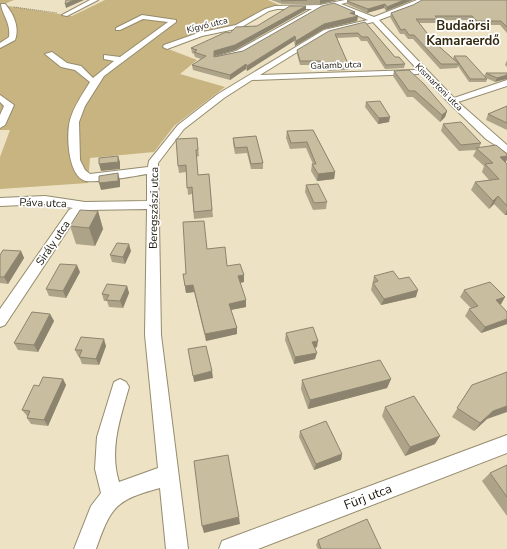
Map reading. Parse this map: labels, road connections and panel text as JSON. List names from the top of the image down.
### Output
{
  "streets": {
    "street": [
      "Kígyó utca",
      "Galamb utca",
      "Kismartoni utca",
      "Páva utca",
      "Beregszászi utca",
      "Sirály utca",
      "Fürj utca"
    ]
  },
  "crossings": [
    ["Galamb utca", "Kismartoni utca"],
    ["Galamb utca", "Beregszászi utca"],
    ["Kismartoni utca", "Beregszászi utca"],
    ["Páva utca", "Sirály utca"]
  ],
  "districts": ["Budaörsi Kamaraerdő"]
}
